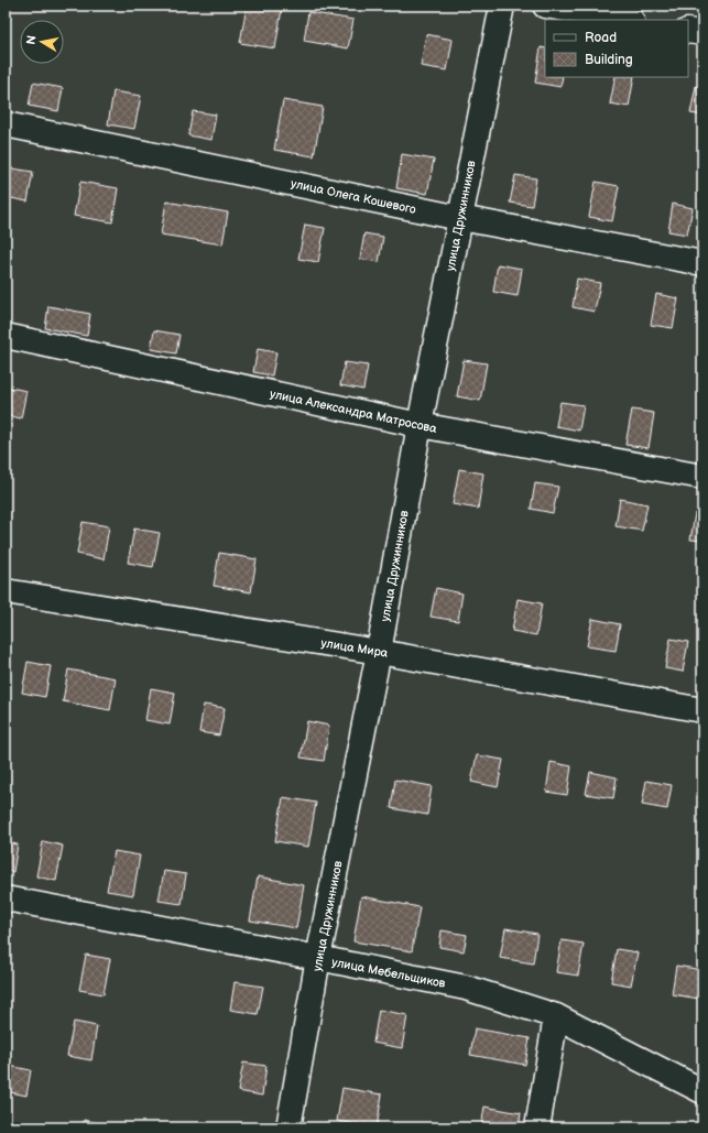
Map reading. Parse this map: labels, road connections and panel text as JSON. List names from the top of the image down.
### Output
{
  "streets": {
    "street": [
      "улица Олега Кошевого",
      "улица Дружинников",
      "улица Александра Матросова",
      "улица Мира",
      "улица Мебельщиков"
    ]
  },
  "crossings": [
    ["улица Олега Кошевого", "улица Дружинников"],
    ["улица Дружинников", "улица Александра Матросова"],
    ["улица Дружинников", "улица Мира"],
    ["улица Дружинников", "улица Мебельщиков"]
  ],
  "legend": ["Road", "Building"],
  "north": "left"
}
